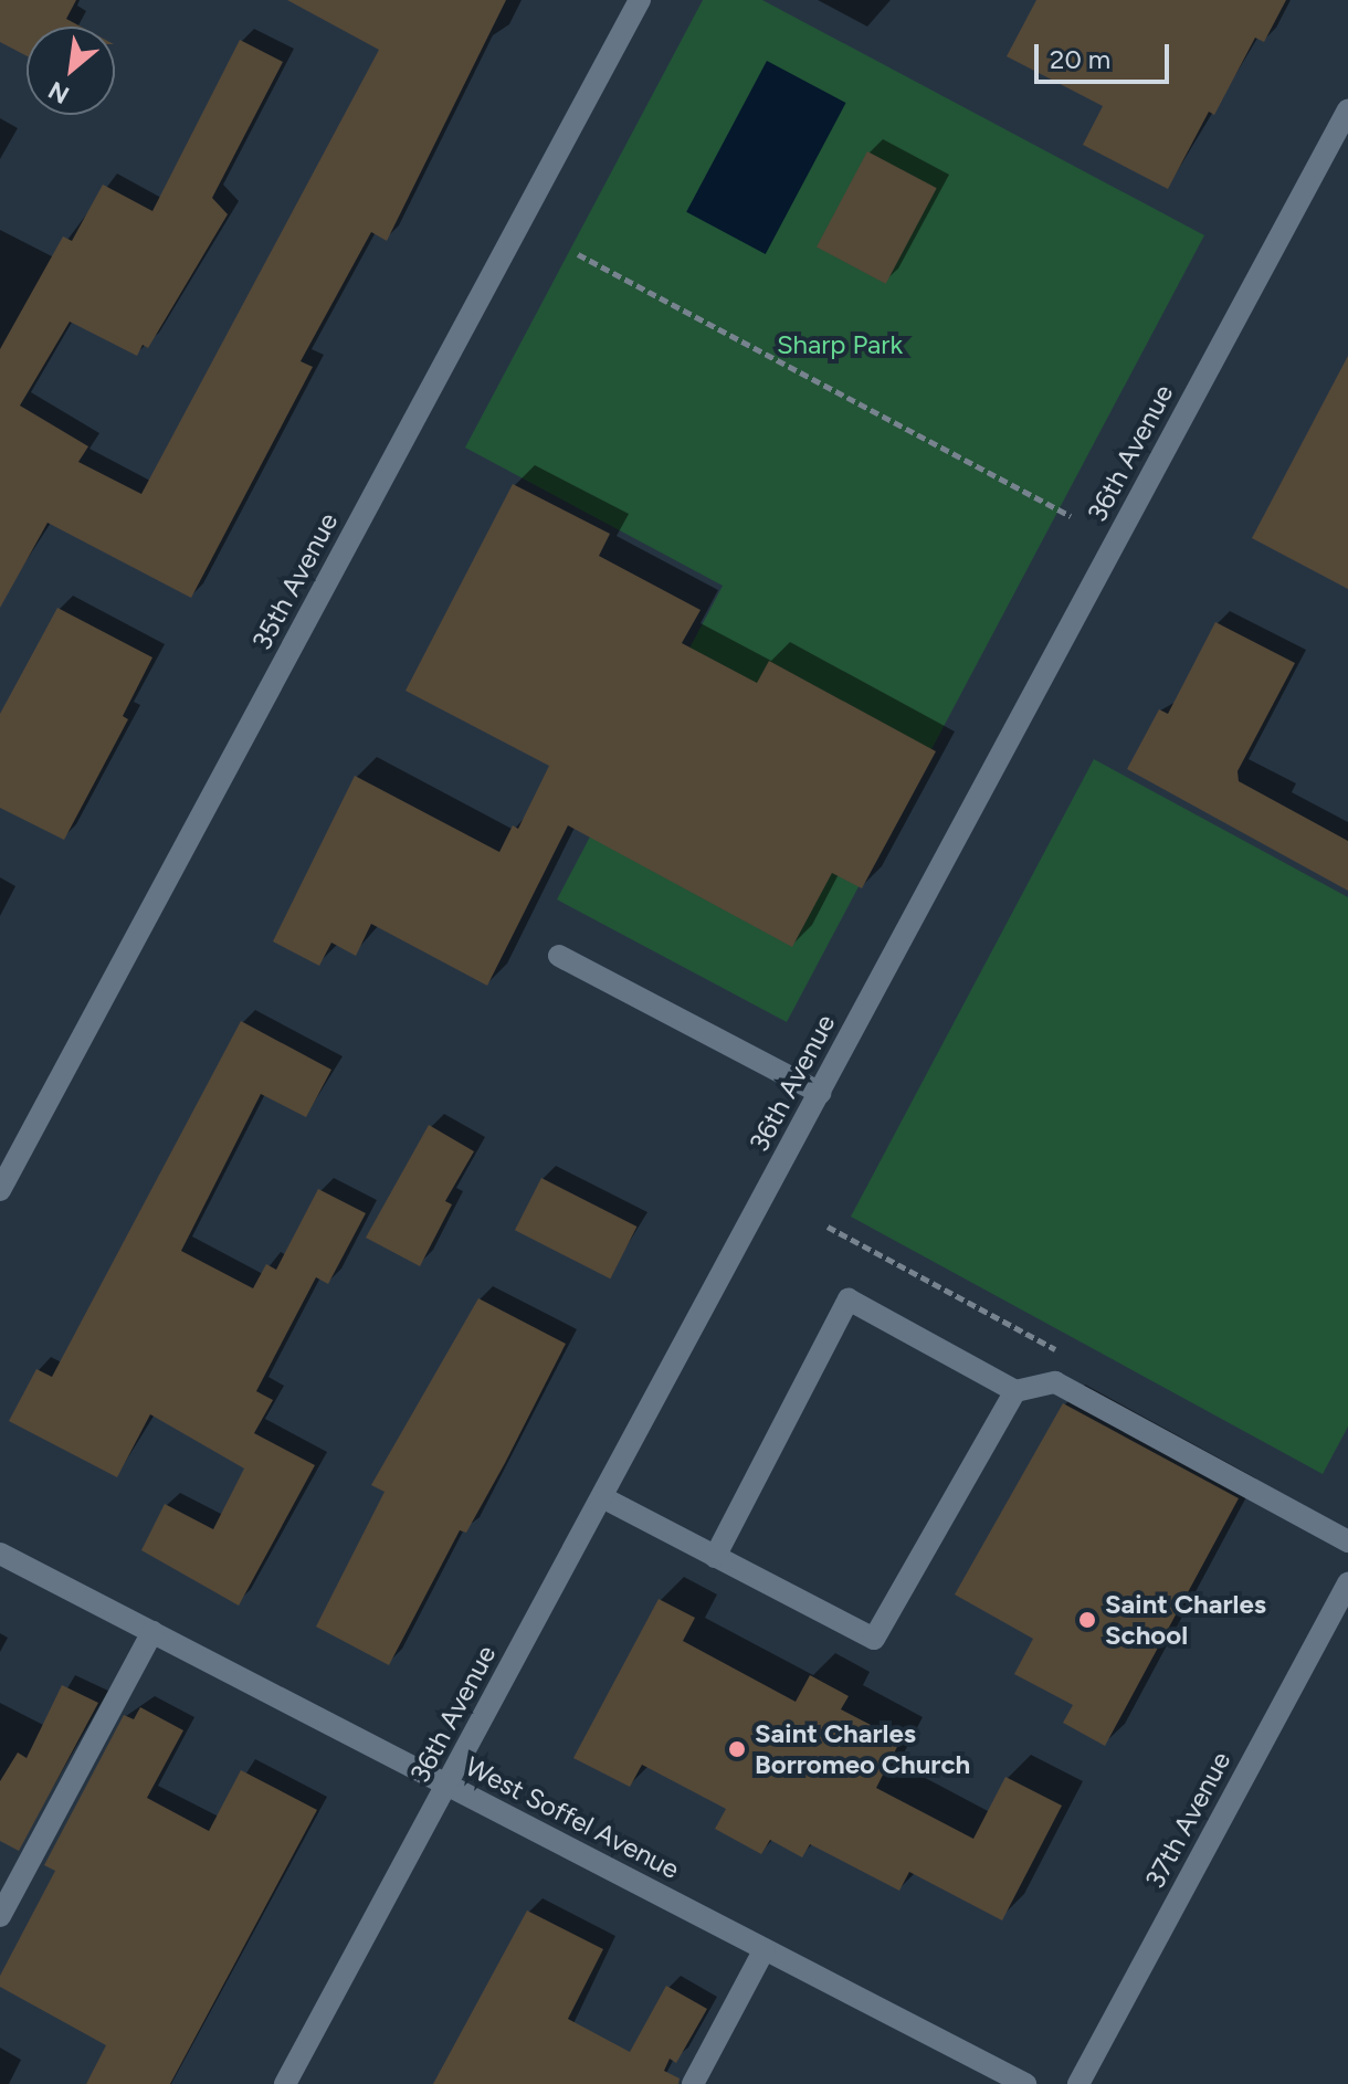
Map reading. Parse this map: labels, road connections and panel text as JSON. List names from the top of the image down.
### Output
{
  "streets": {
    "street": [
      "36th Avenue",
      "35th Avenue",
      "West Soffel Avenue",
      "37th Avenue"
    ]
  },
  "crossings": [
    ["36th Avenue", "West Soffel Avenue"]
  ],
  "parks": ["Sharp Park"],
  "places": ["Saint Charles School", "Saint Charles Borromeo Church"],
  "scale_bar": "20 m",
  "north": "bottom left"
}
